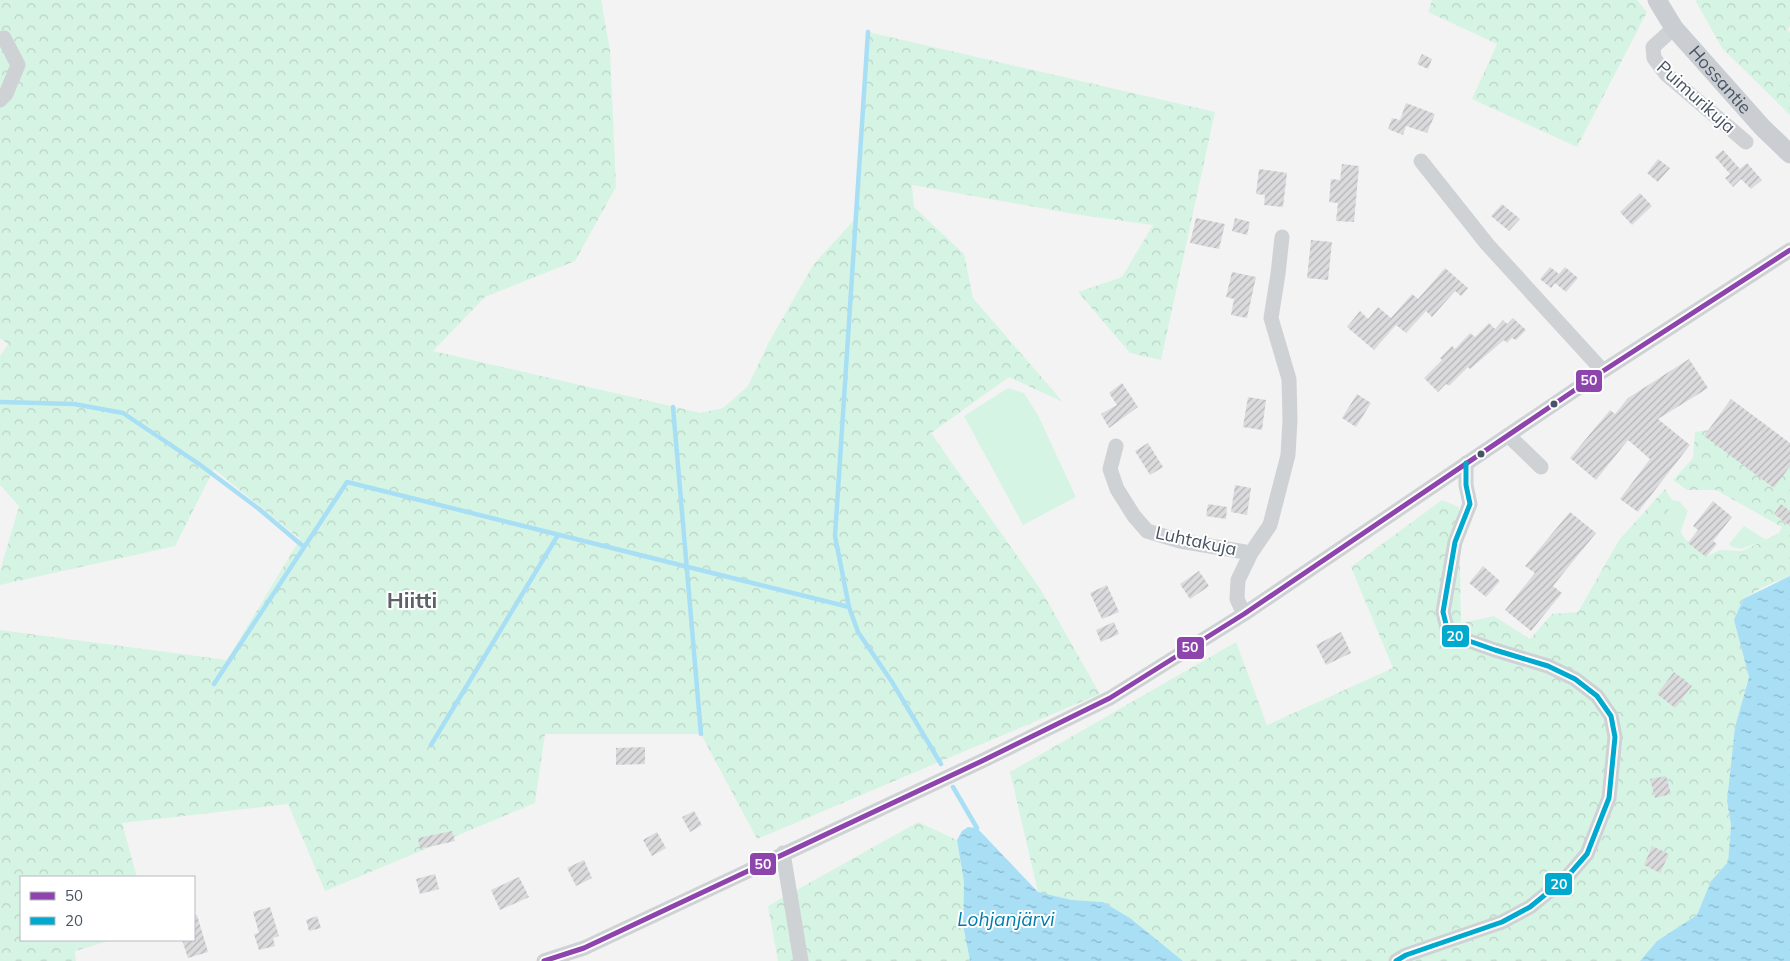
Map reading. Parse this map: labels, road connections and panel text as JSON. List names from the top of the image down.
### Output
{
  "streets": {
    "main road": ["Hossantie"],
    "street": ["Puimurikuja", "Luhtakuja"]
  },
  "crossings": [
    ["Hossantie", "Puimurikuja"]
  ],
  "districts": ["Hiitti"],
  "water": ["Lohjanjärvi"],
  "lines": ["transit line 50", "transit line 20"],
  "legend": ["50", "20"]
}
